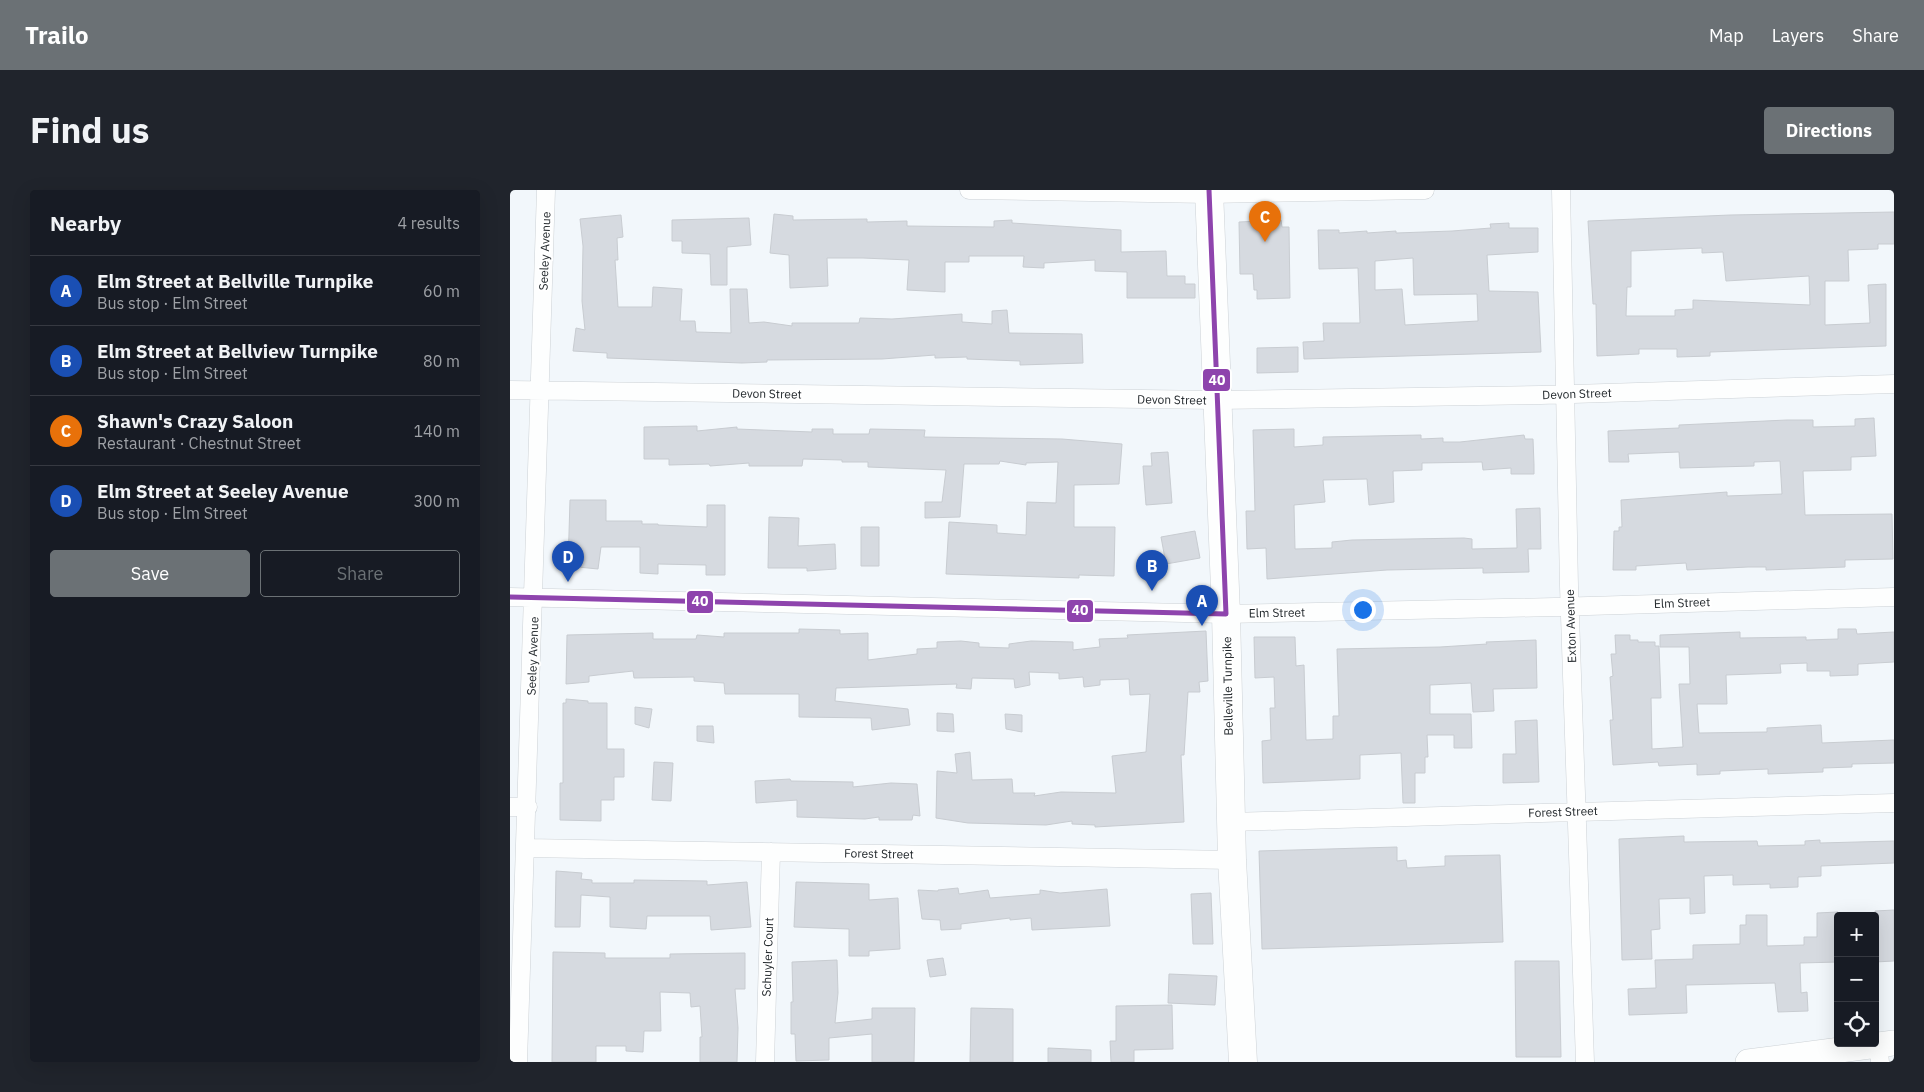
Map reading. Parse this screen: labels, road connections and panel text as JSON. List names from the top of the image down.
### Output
{
  "streets": {
    "main road": ["Belleville Turnpike"],
    "street": [
      "Seeley Avenue",
      "Devon Street",
      "Elm Street",
      "Exton Avenue",
      "Forest Street",
      "Schuyler Court"
    ]
  },
  "crossings": [
    ["Seeley Avenue", "Devon Street"],
    ["Seeley Avenue", "Elm Street"],
    ["Seeley Avenue", "Forest Street"],
    ["Devon Street", "Exton Avenue"],
    ["Devon Street", "Belleville Turnpike"],
    ["Elm Street", "Exton Avenue"],
    ["Elm Street", "Belleville Turnpike"],
    ["Exton Avenue", "Forest Street"],
    ["Belleville Turnpike", "Forest Street"],
    ["Forest Street", "Schuyler Court"]
  ],
  "lines": ["transit line 40"],
  "page": {
    "header": "Trailo",
    "nav": ["Map", "Layers", "Share"],
    "title": "Find us",
    "buttons": [
      "Directions",
      ["Save", "Share"]
    ],
    "heading": ["Nearby", "4 results"],
    "pins": [
      "C",
      "D",
      "B",
      "A"
    ],
    "list": [
      {
        "mark": "A",
        "name": "Elm Street at Bellville Turnpike",
        "note": "Bus stop · Elm Street",
        "value": "60 m"
      },
      {
        "mark": "B",
        "name": "Elm Street at Bellview Turnpike",
        "note": "Bus stop · Elm Street",
        "value": "80 m"
      },
      {
        "mark": "C",
        "name": "Shawn's Crazy Saloon",
        "note": "Restaurant · Chestnut Street",
        "value": "140 m"
      },
      {
        "mark": "D",
        "name": "Elm Street at Seeley Avenue",
        "note": "Bus stop · Elm Street",
        "value": "300 m"
      }
    ],
    "map_buttons": ["+", "−"]
  }
}
